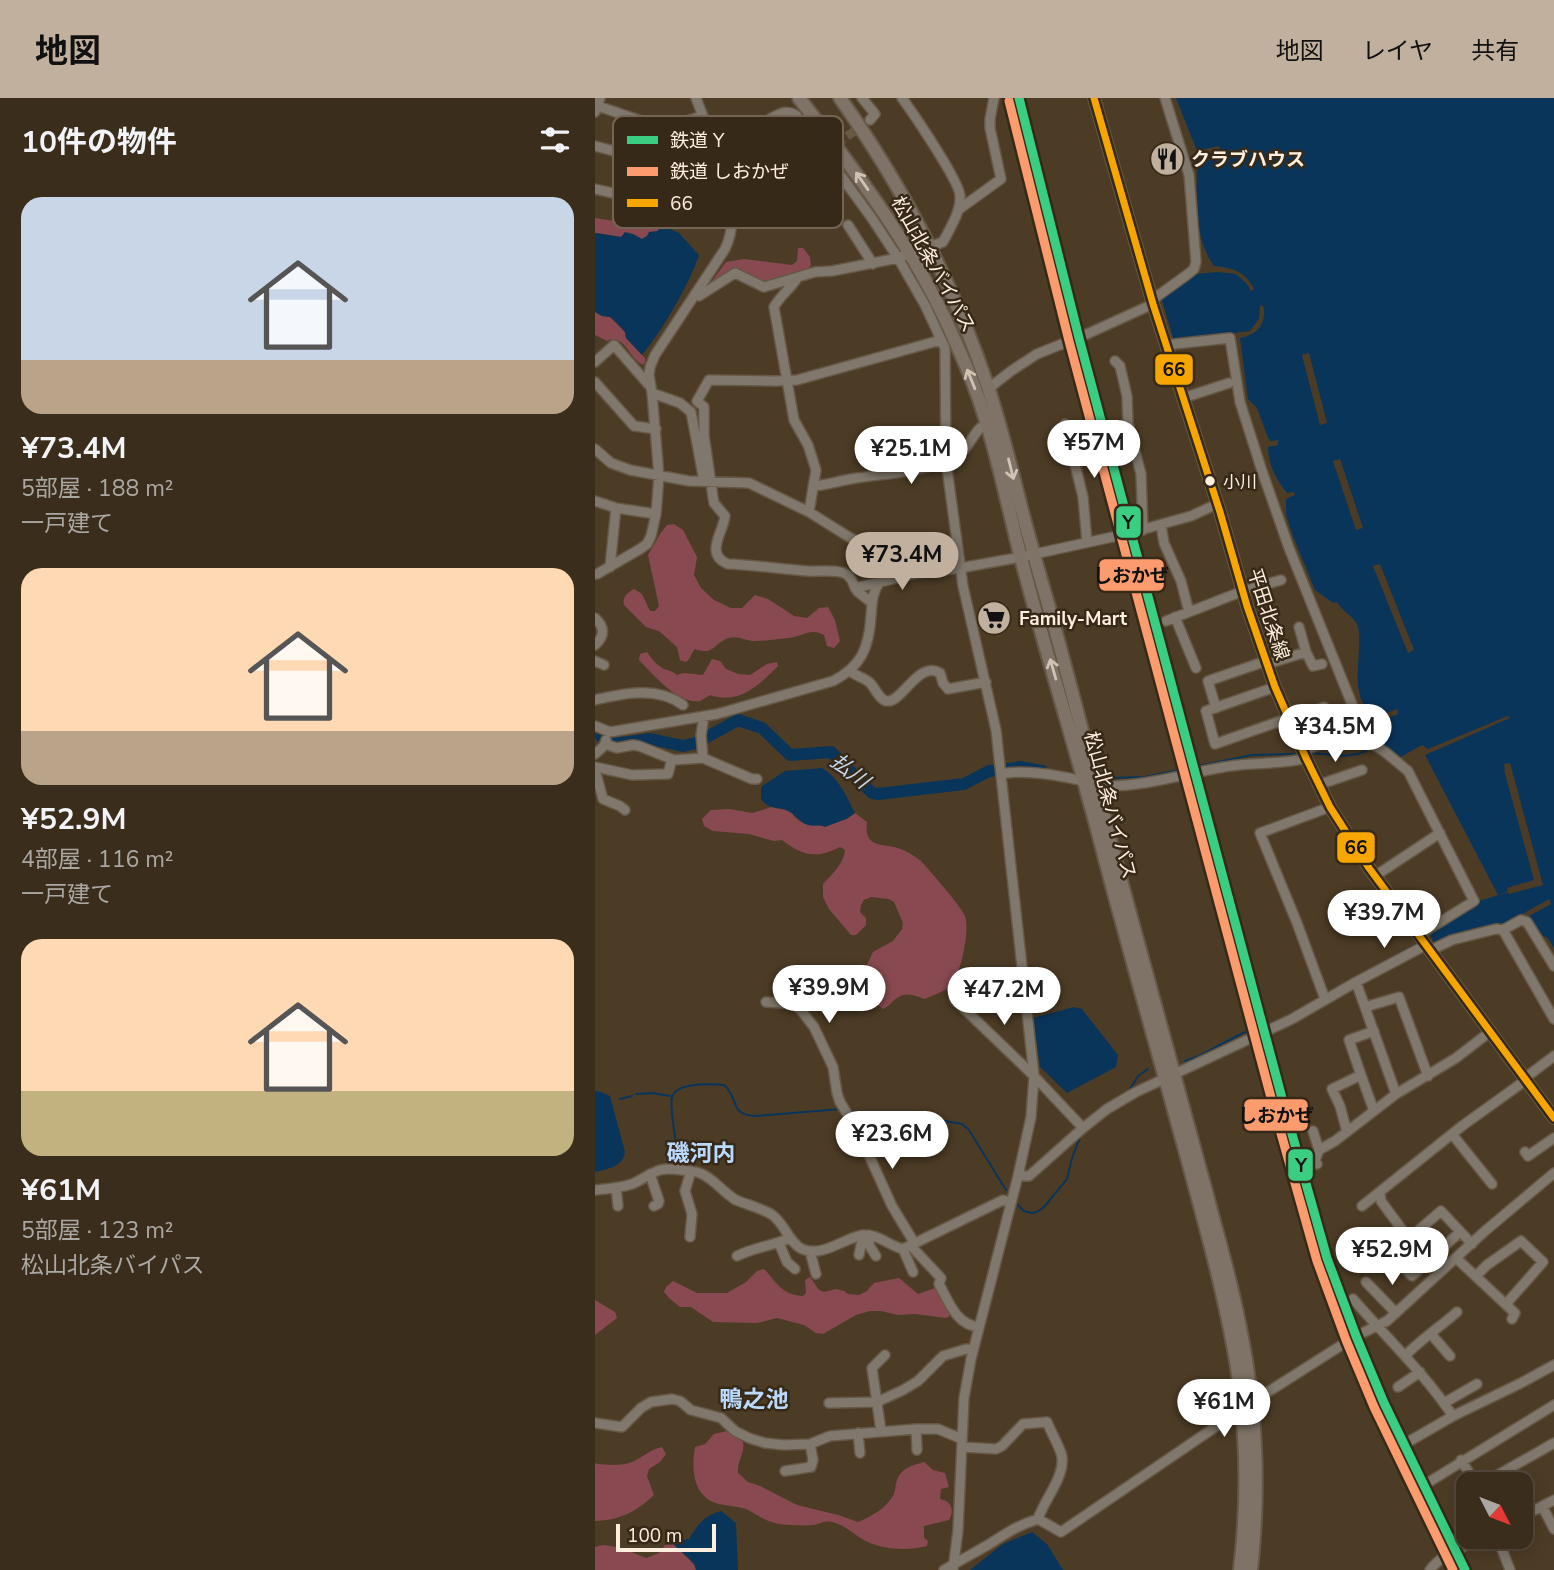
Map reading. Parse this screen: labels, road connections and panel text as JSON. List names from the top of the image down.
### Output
{
  "streets": {
    "highway": ["松山北条バイパス"],
    "main road": ["平田北条線"]
  },
  "districts": ["磯河内", "鴨之池"],
  "water": ["払川"],
  "places": {
    "restaurant": ["クラブハウス"],
    "other": ["小川"],
    "supermarket": ["Family-Mart"]
  },
  "lines": ["rail line Y", "transit line 66", "rail line しおかぜ"],
  "legend": ["鉄道 Y", "鉄道 しおかぜ", "66"],
  "scale_bar": "100 m",
  "north": "bottom right",
  "page": {
    "header": "地図",
    "nav": ["地図", "レイヤ", "共有"],
    "heading": "10件の物件",
    "list": [
      {
        "name": "¥73.4M",
        "note": "5部屋 · 188 m² · 一戸建て"
      },
      {
        "name": "¥52.9M",
        "note": "4部屋 · 116 m² · 一戸建て"
      },
      {
        "name": "¥61M",
        "note": "5部屋 · 123 m² · 松山北条バイパス"
      }
    ],
    "price": [
      "¥57M",
      "¥25.1M",
      "¥73.4M",
      "¥34.5M",
      "¥39.7M",
      "¥39.9M",
      "¥47.2M",
      "¥23.6M",
      "¥52.9M",
      "¥61M"
    ],
    "scale": "100 m"
  }
}
